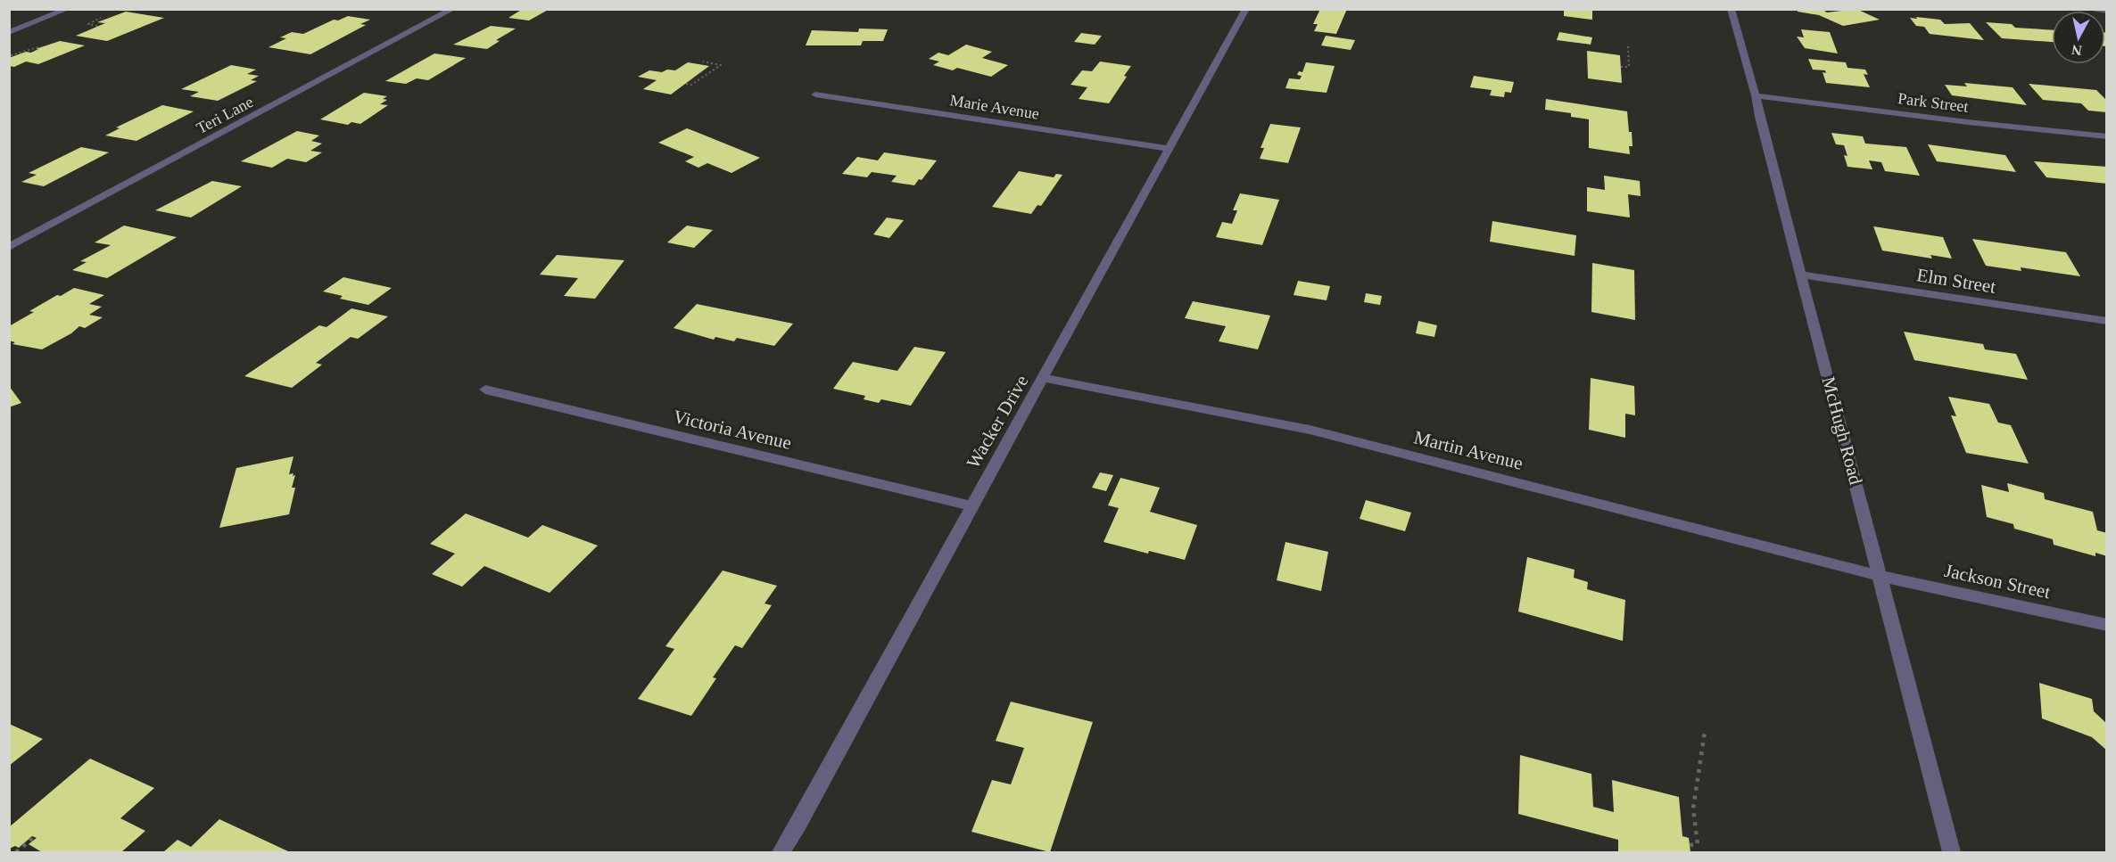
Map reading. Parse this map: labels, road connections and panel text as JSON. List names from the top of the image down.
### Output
{
  "streets": {
    "street": [
      "Park Street",
      "Marie Avenue",
      "Teri Lane",
      "Elm Street",
      "Wacker Drive",
      "Victoria Avenue",
      "McHugh Road",
      "Martin Avenue",
      "Jackson Street"
    ]
  },
  "crossings": [
    ["Park Street", "McHugh Road"],
    ["Marie Avenue", "Wacker Drive"],
    ["Elm Street", "McHugh Road"],
    ["Wacker Drive", "Victoria Avenue"],
    ["Wacker Drive", "Martin Avenue"],
    ["McHugh Road", "Martin Avenue"],
    ["McHugh Road", "Jackson Street"],
    ["Martin Avenue", "Jackson Street"]
  ],
  "north": "bottom"
}
